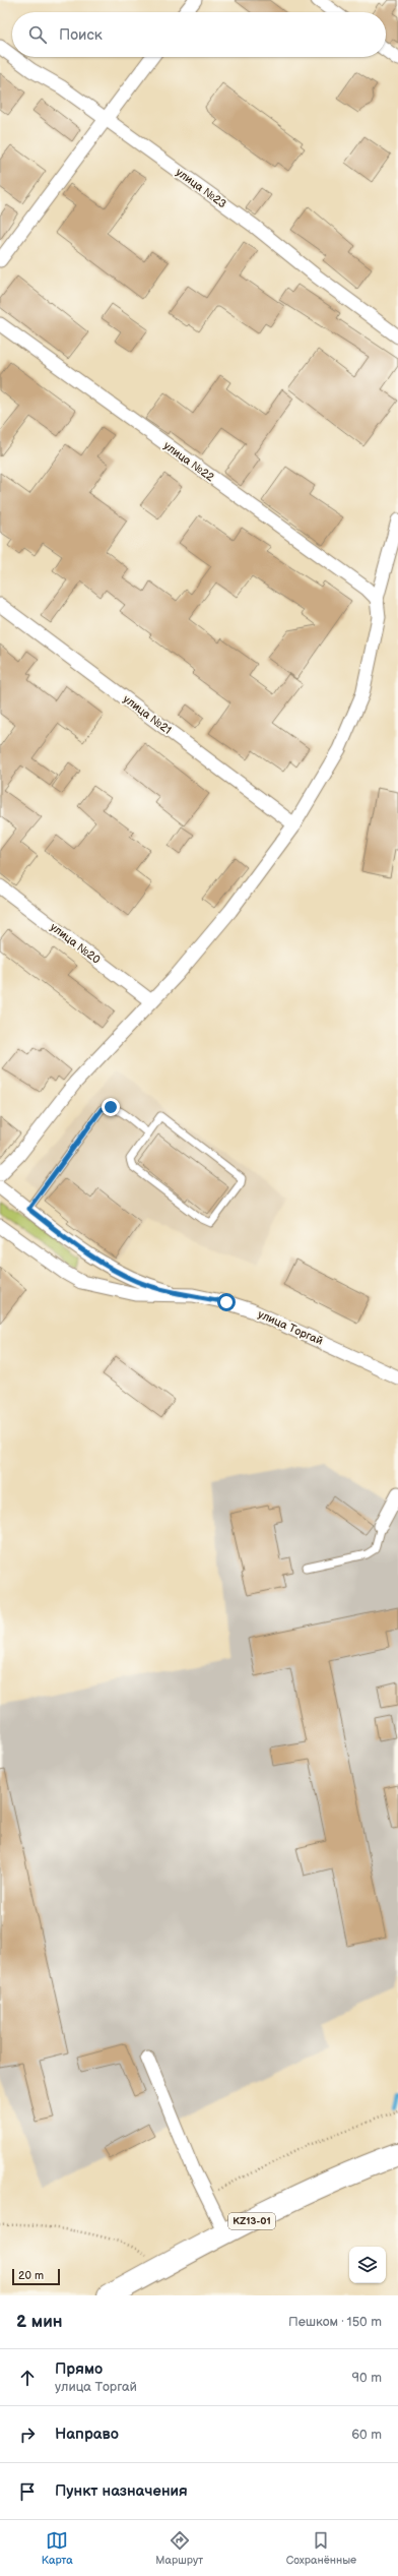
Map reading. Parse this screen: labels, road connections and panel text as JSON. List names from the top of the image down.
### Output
{
  "streets": {
    "highway": ["KZ13-01"],
    "street": [
      "улица №23",
      "улица №22",
      "улица №21",
      "улица №20",
      "улица Торгай"
    ]
  },
  "scale_bar": "20 m",
  "page": {
    "search": "Поиск",
    "scale": "20 m",
    "heading": ["2 мин", "Пешком · 150 m"],
    "list": [
      ["Прямо", "улица Торгай", "90 m"],
      ["Направо", "60 m"],
      "Пункт назначения"
    ],
    "nav": ["Карта", "Маршрут", "Сохранённые"]
  }
}
